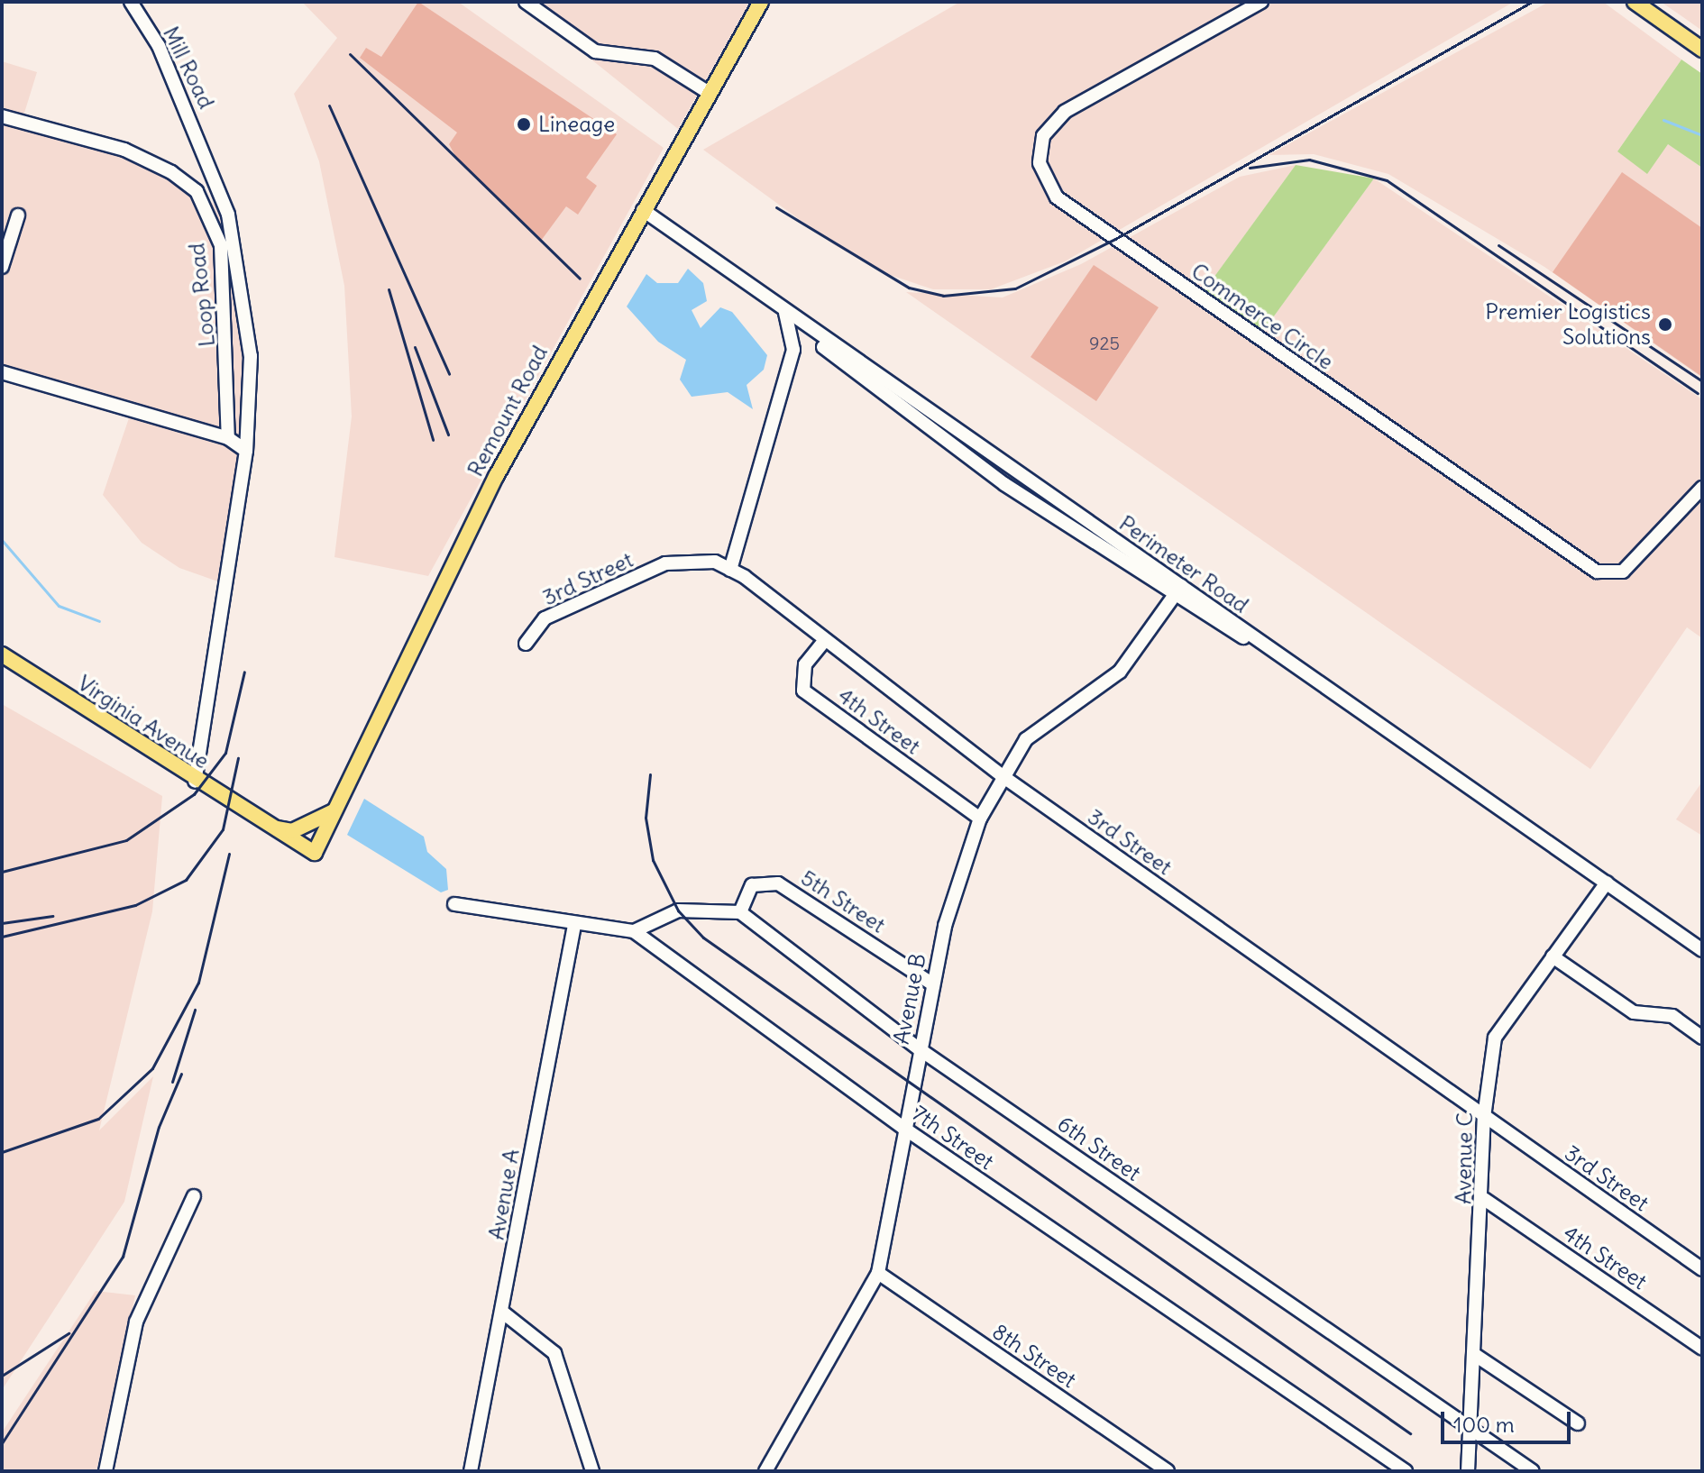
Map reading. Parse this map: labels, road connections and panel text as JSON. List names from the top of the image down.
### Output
{
  "streets": {
    "main road": ["Remount Road", "Virginia Avenue"],
    "street": [
      "Mill Road",
      "Loop Road",
      "Commerce Circle",
      "Perimeter Road",
      "3rd Street",
      "4th Street",
      "5th Street",
      "Avenue B",
      "7th Street",
      "6th Street",
      "Avenue C",
      "Avenue A",
      "8th Street"
    ]
  },
  "crossings": [
    ["Remount Road", "Perimeter Road"],
    ["Remount Road", "Virginia Avenue"],
    ["Perimeter Road", "Avenue B"],
    ["3rd Street", "4th Street"],
    ["3rd Street", "Avenue B"],
    ["3rd Street", "Avenue C"],
    ["4th Street", "Avenue B"],
    ["4th Street", "Avenue C"],
    ["5th Street", "Avenue B"],
    ["5th Street", "6th Street"],
    ["Avenue B", "7th Street"],
    ["Avenue B", "6th Street"],
    ["Avenue B", "8th Street"],
    ["6th Street", "Avenue C"]
  ],
  "places": ["Lineage", "Premier Logistics Solutions"],
  "house_numbers": ["925"],
  "scale_bar": "100 m"
}
